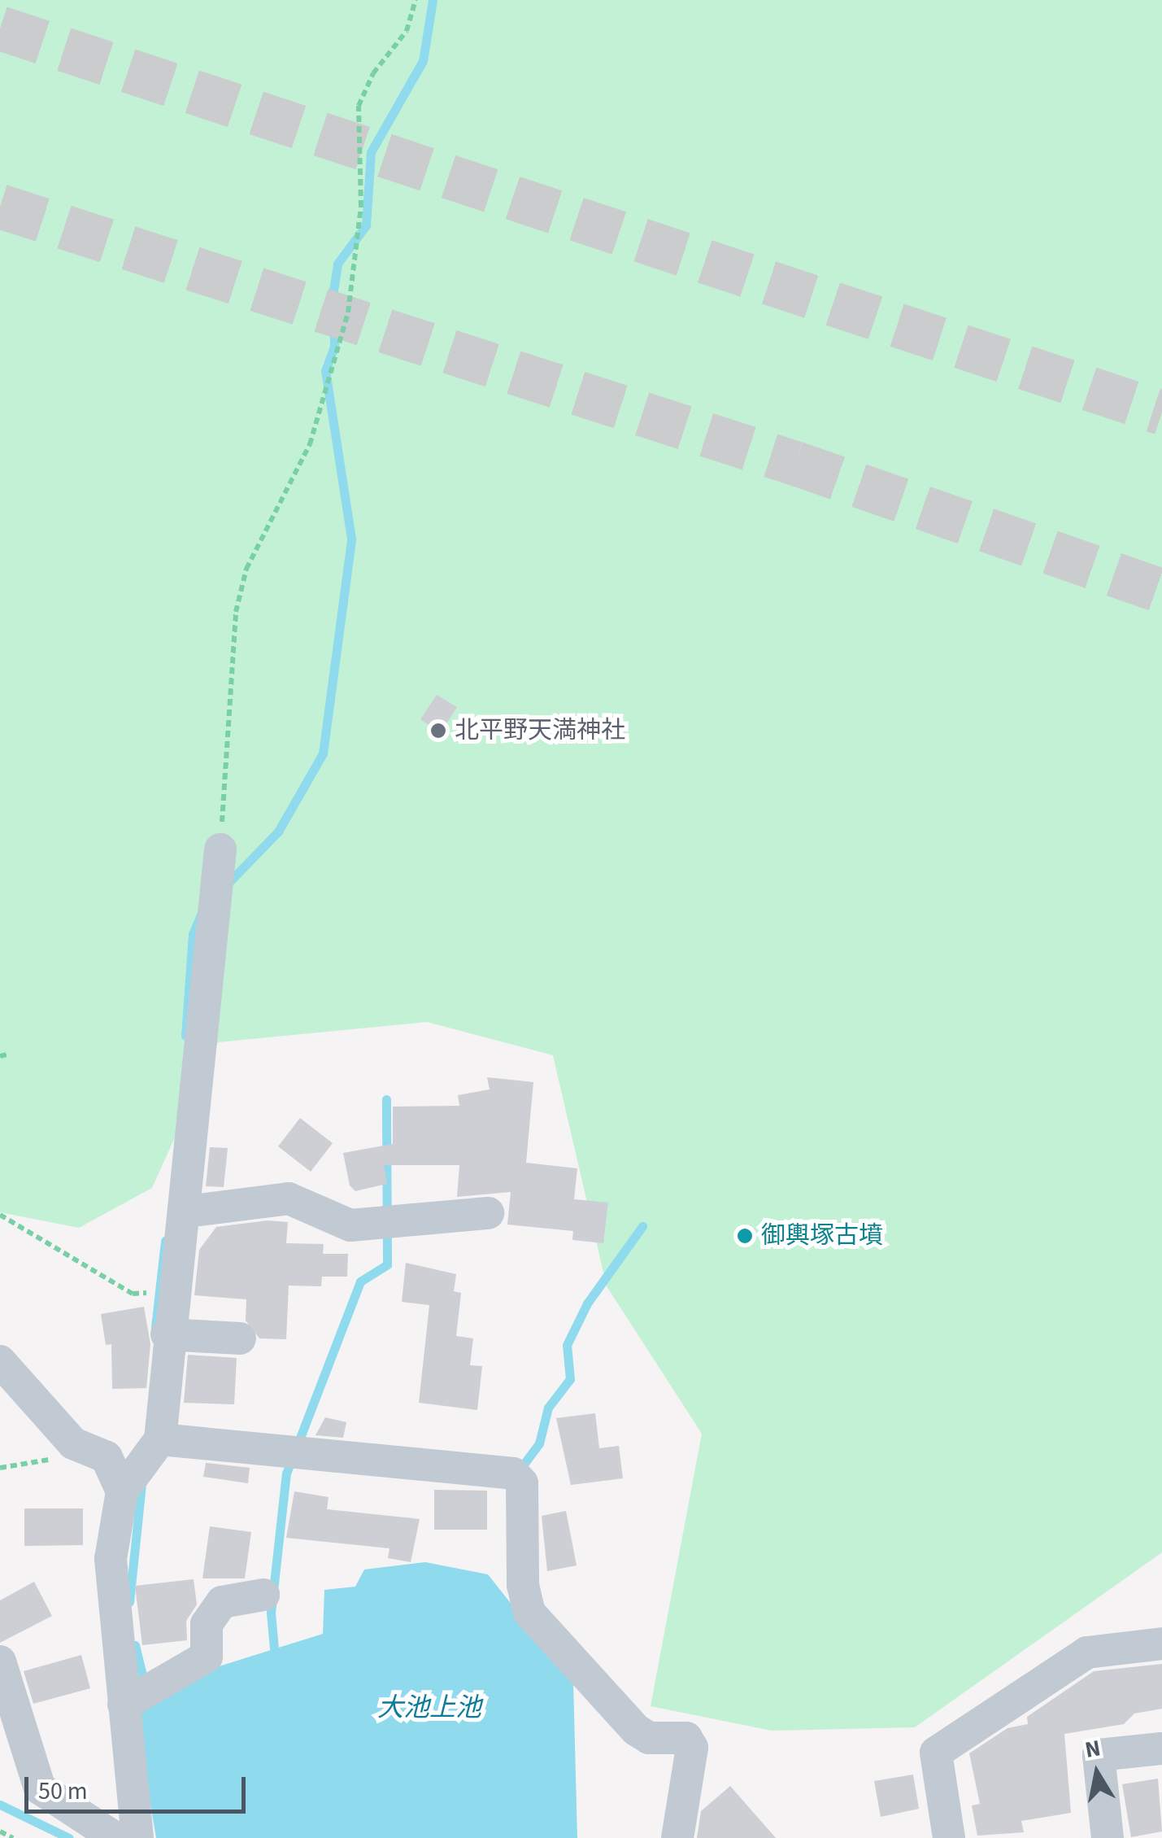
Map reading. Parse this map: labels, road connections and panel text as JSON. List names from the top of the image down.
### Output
{
  "water": ["大池上池"],
  "places": ["北平野天満神社", "御輿塚古墳"],
  "scale_bar": "50 m",
  "north": "top"
}
